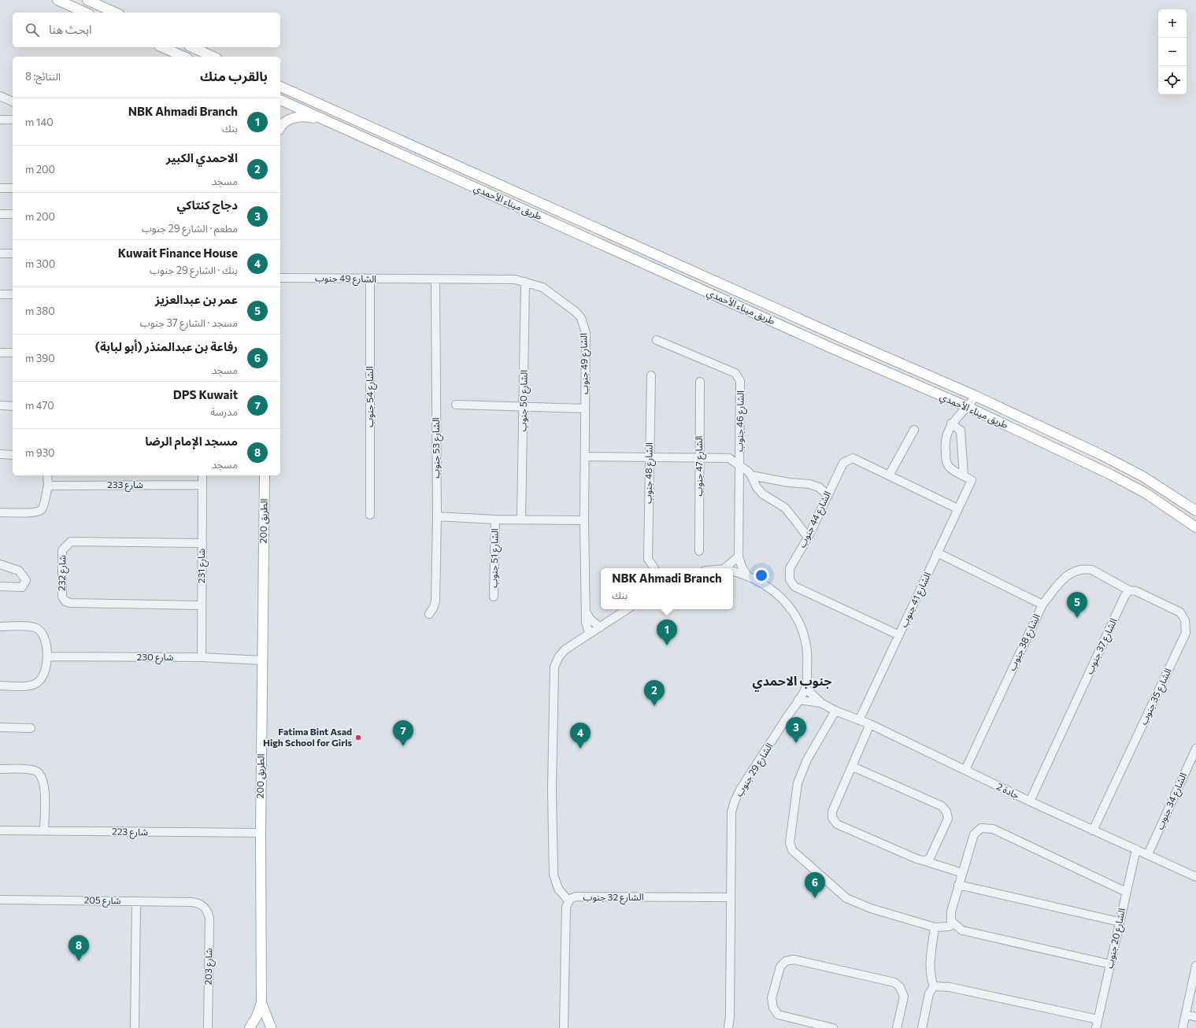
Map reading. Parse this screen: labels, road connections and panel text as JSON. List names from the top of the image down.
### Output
{
  "streets": {
    "main road": ["طريق ميناء الأحمدي", "الطريق 200"],
    "street": [
      "الشارع 49 جنوب",
      "الشارع 54 جنوب",
      "الشارع 50 جنوب",
      "الشارع 46 جنوب",
      "الشارع 53 جنوب",
      "الشارع 47 جنوب",
      "الشارع 48 جنوب",
      "شارع 233",
      "الشارع 44 جنوب",
      "الشارع 51 جنوب",
      "شارع 231",
      "شارع 232",
      "الشارع 41 جنوب",
      "الشارع 38 جنوب",
      "الشارع 37 جنوب",
      "شارع 230",
      "الشارع 35 جنوب",
      "الشارع 29 جنوب",
      "جادة 2",
      "الشارع 34 جنوب",
      "شارع 223",
      "الشارع 32 جنوب",
      "شارع 205",
      "الشارع 20 جنوب",
      "شارع 203"
    ]
  },
  "crossings": [
    ["الشارع 49 جنوب", "الشارع 54 جنوب"],
    ["الشارع 49 جنوب", "الشارع 50 جنوب"],
    ["الشارع 49 جنوب", "الشارع 53 جنوب"],
    ["الشارع 46 جنوب", "الشارع 29 جنوب"],
    ["شارع 233", "شارع 231"],
    ["الشارع 44 جنوب", "الشارع 41 جنوب"],
    ["الطريق 200", "شارع 230"],
    ["الطريق 200", "شارع 223"],
    ["شارع 231", "شارع 232"],
    ["شارع 231", "شارع 230"],
    ["الشارع 41 جنوب", "الشارع 38 جنوب"],
    ["الشارع 41 جنوب", "جادة 2"],
    ["الشارع 38 جنوب", "جادة 2"],
    ["الشارع 37 جنوب", "الشارع 35 جنوب"],
    ["الشارع 37 جنوب", "جادة 2"],
    ["الشارع 35 جنوب", "جادة 2"],
    ["الشارع 29 جنوب", "جادة 2"],
    ["الشارع 29 جنوب", "الشارع 32 جنوب"],
    ["جادة 2", "الشارع 34 جنوب"],
    ["جادة 2", "الشارع 20 جنوب"],
    ["شارع 205", "شارع 203"]
  ],
  "districts": ["جنوب الاحمدي"],
  "places": ["Fatima Bint Asad High School for Girls"],
  "page": {
    "map_buttons": ["+", "−"],
    "search": "ابحث هنا",
    "heading": ["بالقرب منك", "النتائج: 8"],
    "list": [
      {
        "mark": "1",
        "name": "NBK Ahmadi Branch",
        "note": "بنك",
        "value": "140 m"
      },
      {
        "mark": "2",
        "name": "الاحمدي الكبير",
        "note": "مسجد",
        "value": "200 m"
      },
      {
        "mark": "3",
        "name": "دجاج كنتاكي",
        "note": "مطعم · الشارع 29 جنوب",
        "value": "200 m"
      },
      {
        "mark": "4",
        "name": "Kuwait Finance House",
        "note": "بنك · الشارع 29 جنوب",
        "value": "300 m"
      },
      {
        "mark": "5",
        "name": "عمر بن عبدالعزيز",
        "note": "مسجد · الشارع 37 جنوب",
        "value": "380 m"
      },
      {
        "mark": "6",
        "name": "رفاعة بن عبدالمنذر (أبو لبابة)",
        "note": "مسجد",
        "value": "390 m"
      },
      {
        "mark": "7",
        "name": "DPS Kuwait",
        "note": "مدرسة",
        "value": "470 m"
      },
      {
        "mark": "8",
        "name": "مسجد الإمام الرضا",
        "note": "مسجد",
        "value": "930 m"
      }
    ],
    "popup": ["NBK Ahmadi Branch", "بنك"],
    "pins": [
      "5",
      "1",
      "2",
      "3",
      "7",
      "4",
      "6",
      "8"
    ]
  }
}
